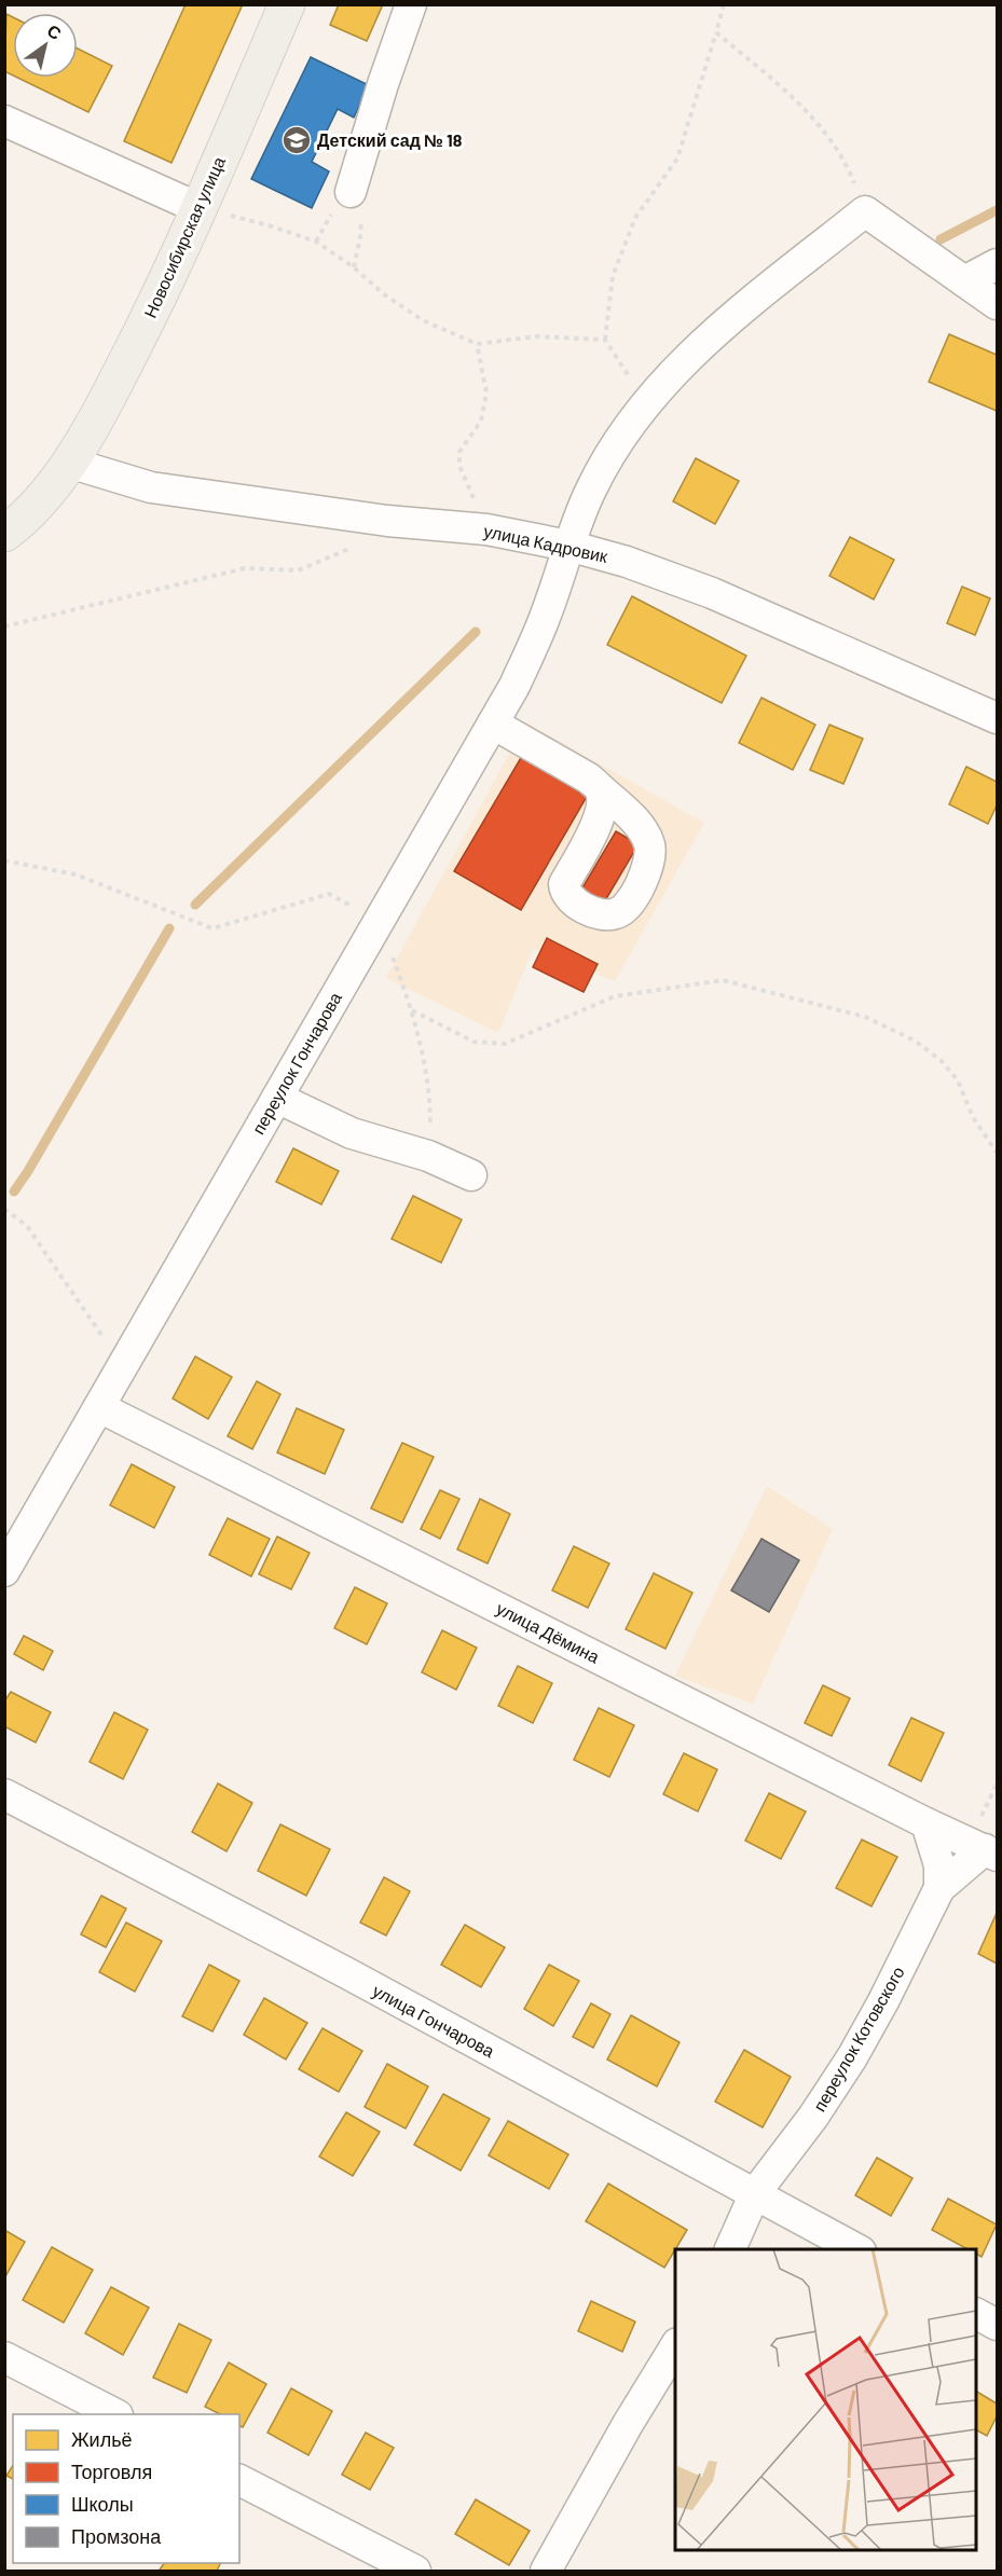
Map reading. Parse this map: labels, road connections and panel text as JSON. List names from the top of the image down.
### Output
{
  "streets": {
    "main road": ["Новосибирская улица"],
    "street": [
      "улица Кадровик",
      "переулок Гончарова",
      "улица Дёмина",
      "улица Гончарова",
      "переулок Котовского"
    ]
  },
  "crossings": [
    ["Новосибирская улица", "улица Кадровик"],
    ["улица Кадровик", "переулок Гончарова"],
    ["переулок Гончарова", "улица Дёмина"],
    ["улица Гончарова", "переулок Котовского"]
  ],
  "places": {
    "school or university": ["Детский сад № 18"]
  },
  "legend": [
    "Жильё",
    "Торговля",
    "Школы",
    "Промзона"
  ],
  "north": "top right"
}
